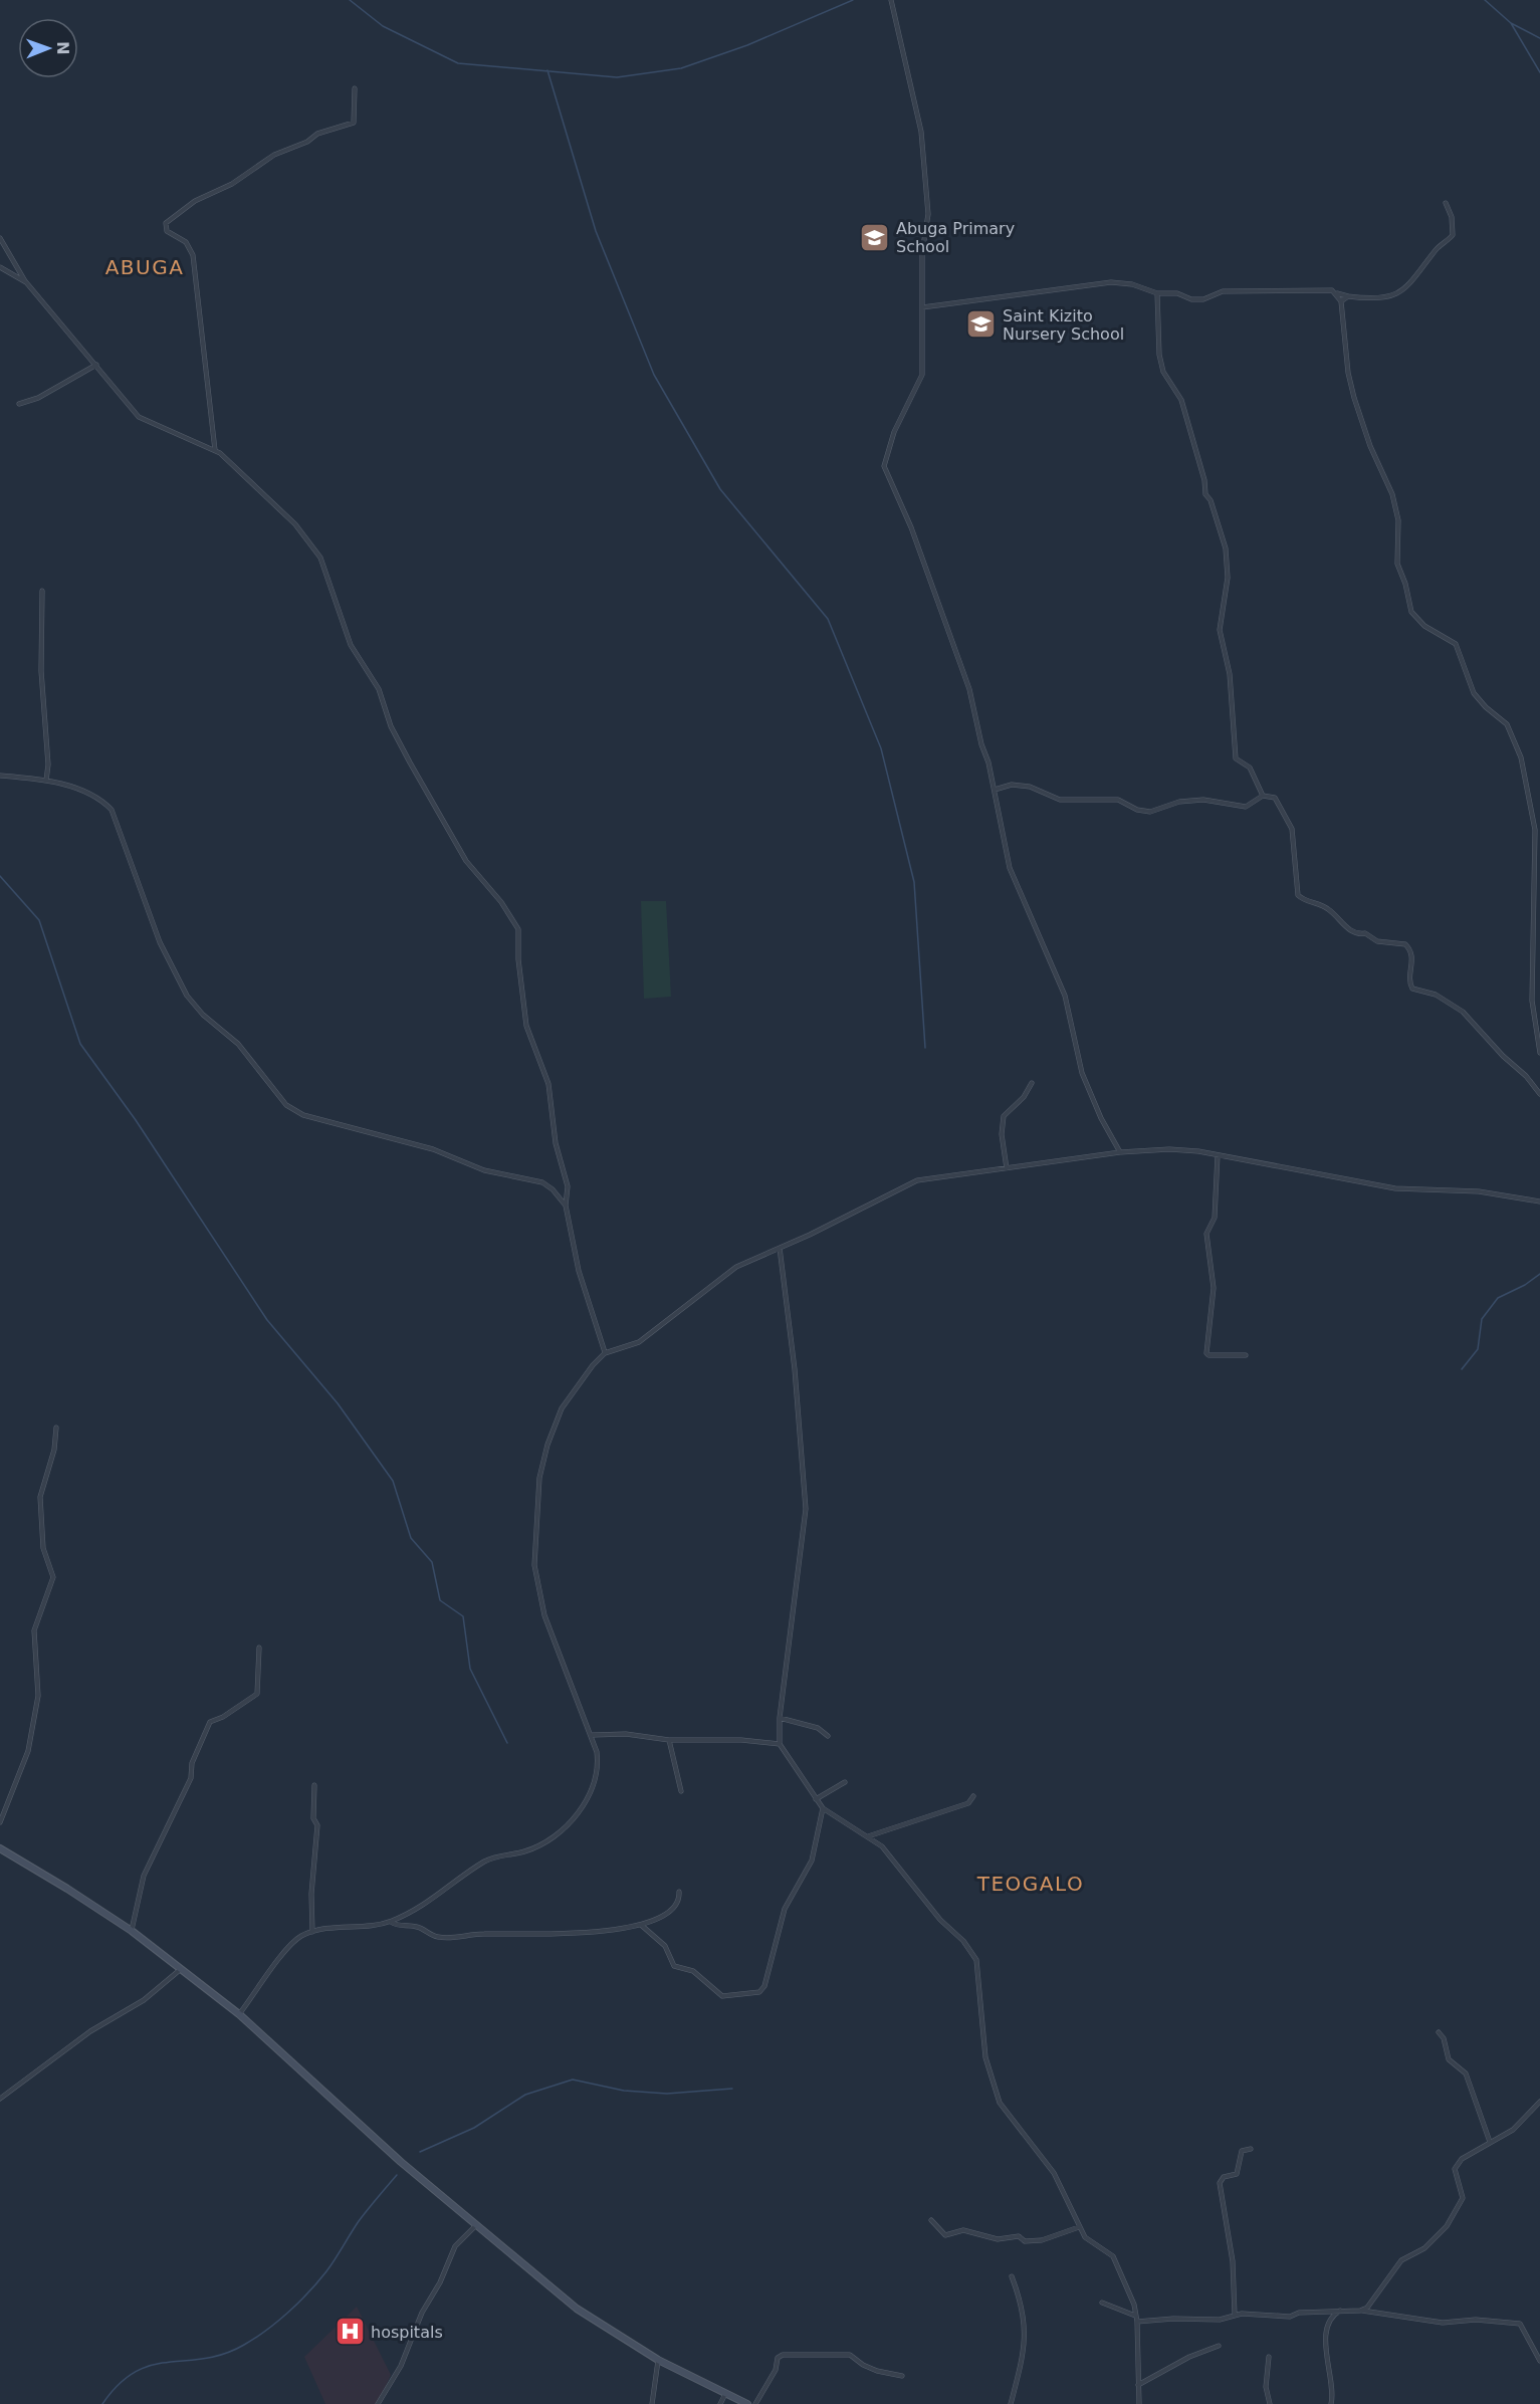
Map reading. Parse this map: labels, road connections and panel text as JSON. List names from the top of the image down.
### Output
{
  "districts": ["ABUGA", "TEOGALO"],
  "places": {
    "school or university": ["Abuga Primary School", "Saint Kizito Nursery School"],
    "hospital": ["hospitals"]
  },
  "north": "right"
}
